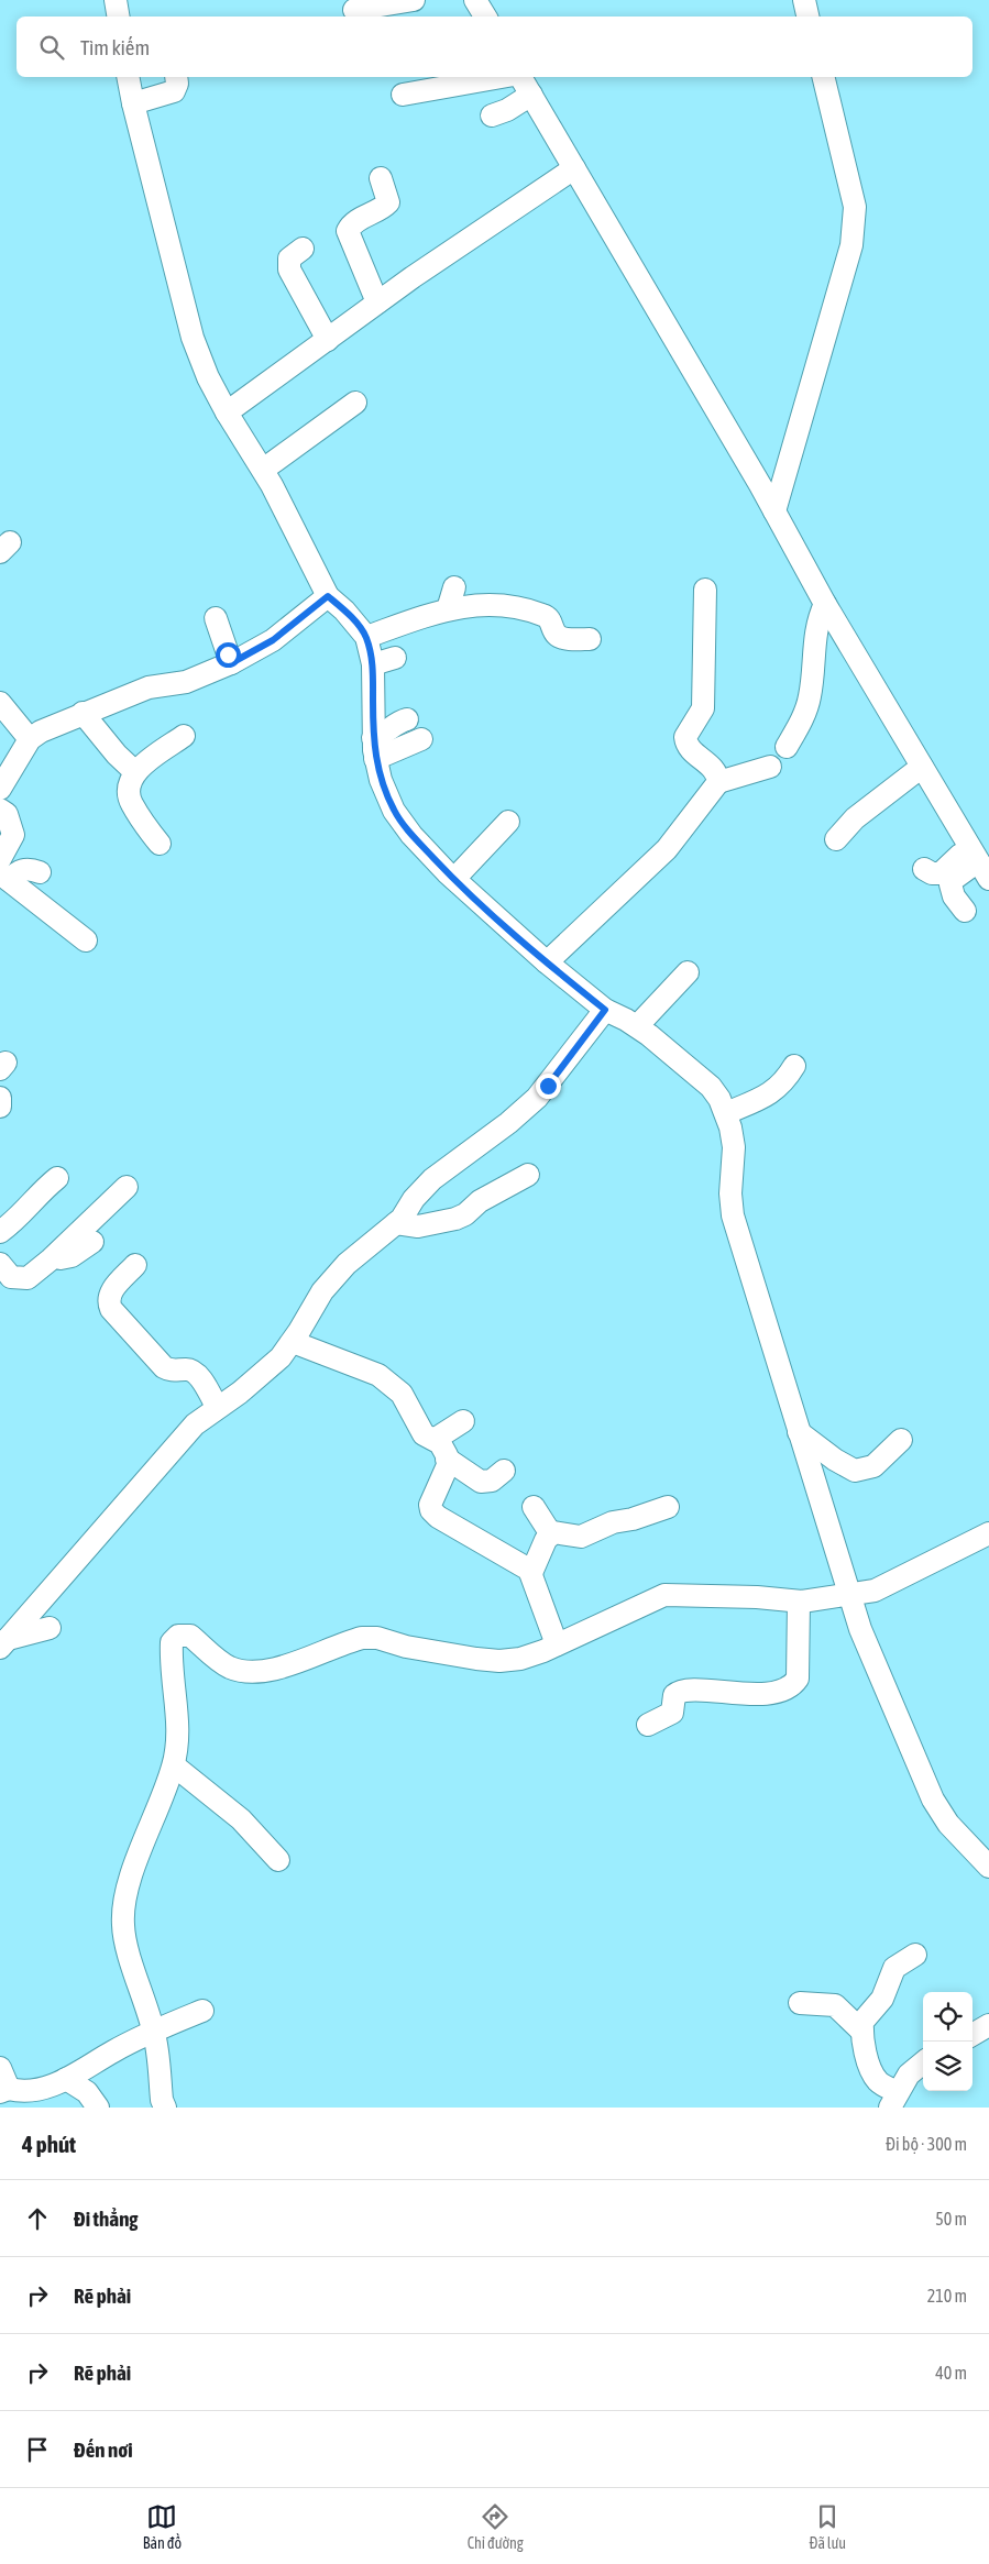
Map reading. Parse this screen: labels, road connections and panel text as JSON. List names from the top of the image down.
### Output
{
  "page": {
    "search": "Tìm kiếm",
    "heading": ["4 phút", "Đi bộ · 300 m"],
    "list": [
      ["Đi thẳng", "50 m"],
      ["Rẽ phải", "210 m"],
      ["Rẽ phải", "40 m"],
      "Đến nơi"
    ],
    "nav": ["Bản đồ", "Chỉ đường", "Đã lưu"]
  }
}
